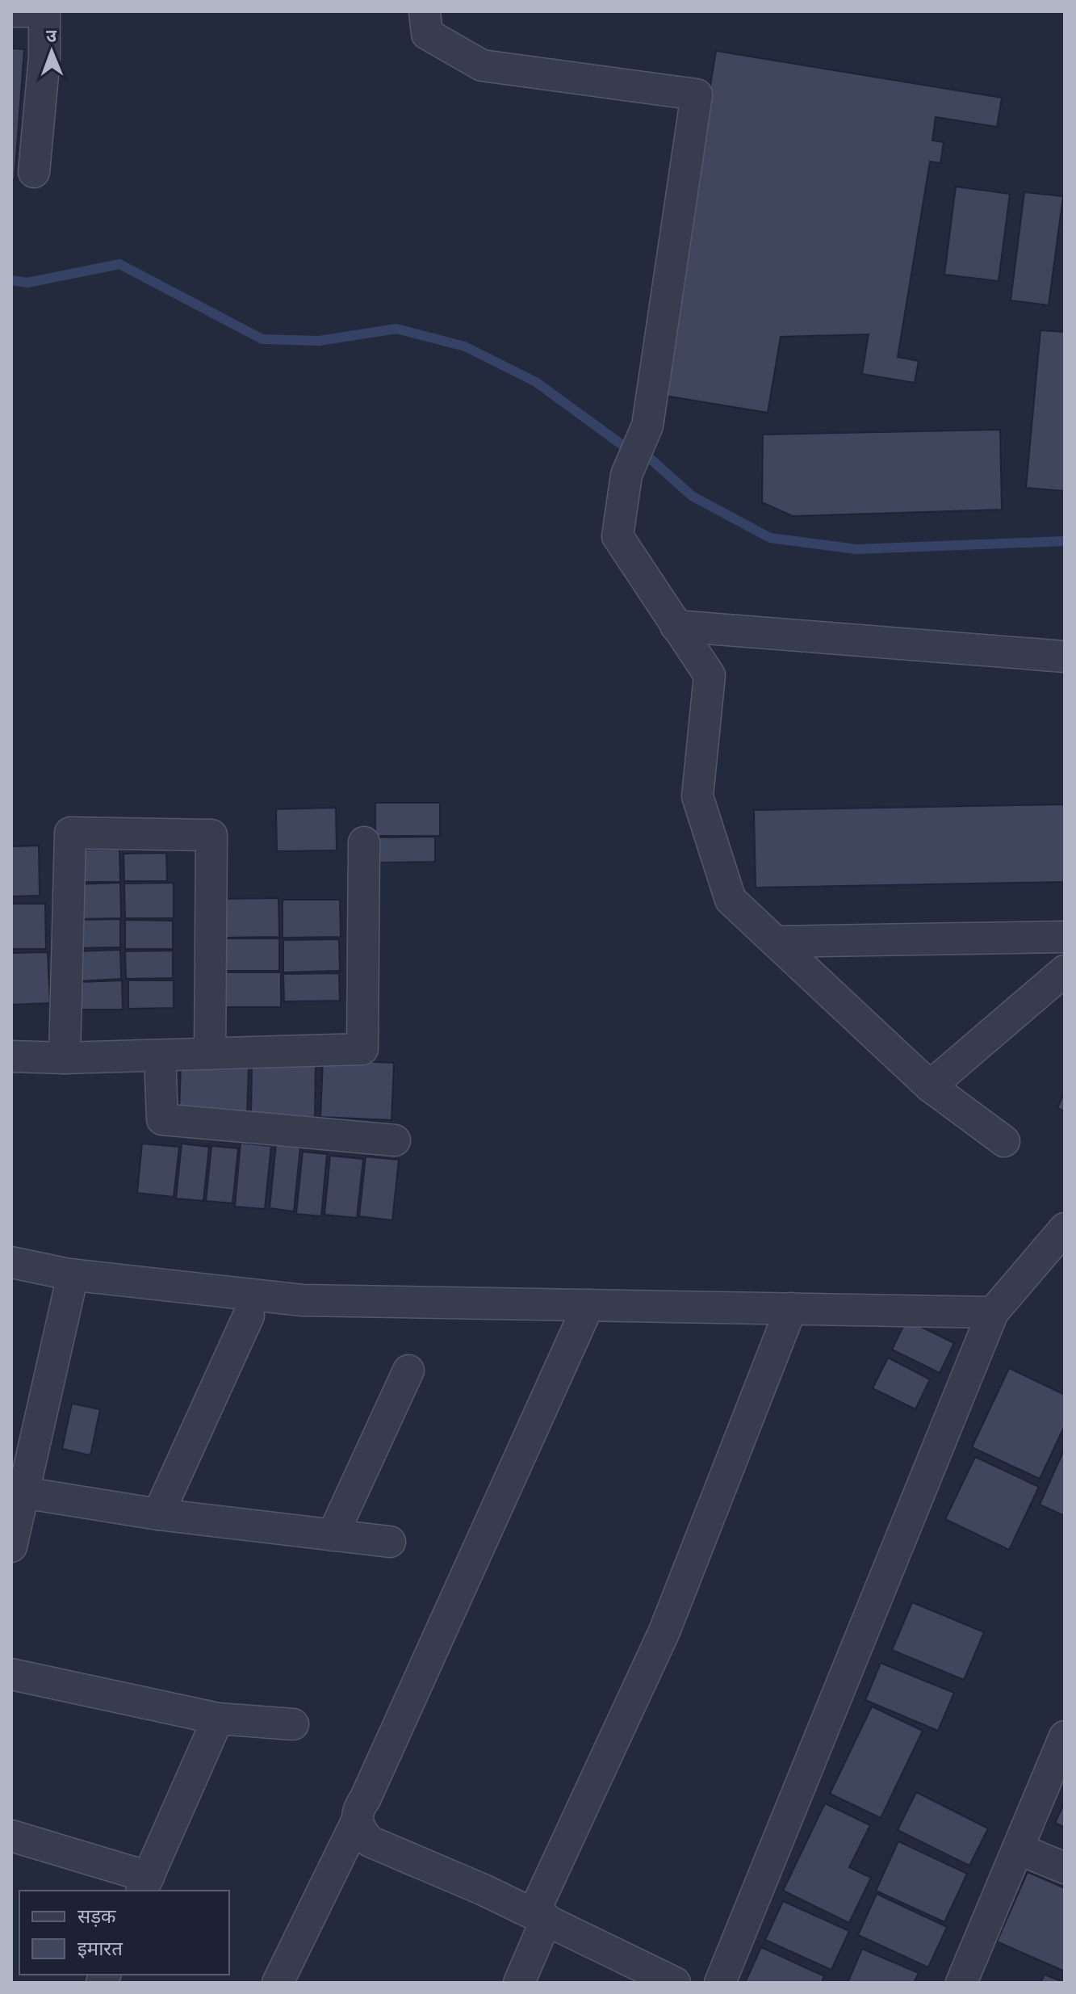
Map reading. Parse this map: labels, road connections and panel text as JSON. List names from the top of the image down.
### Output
{
  "legend": ["सड़क", "इमारत"],
  "north": "top"
}
